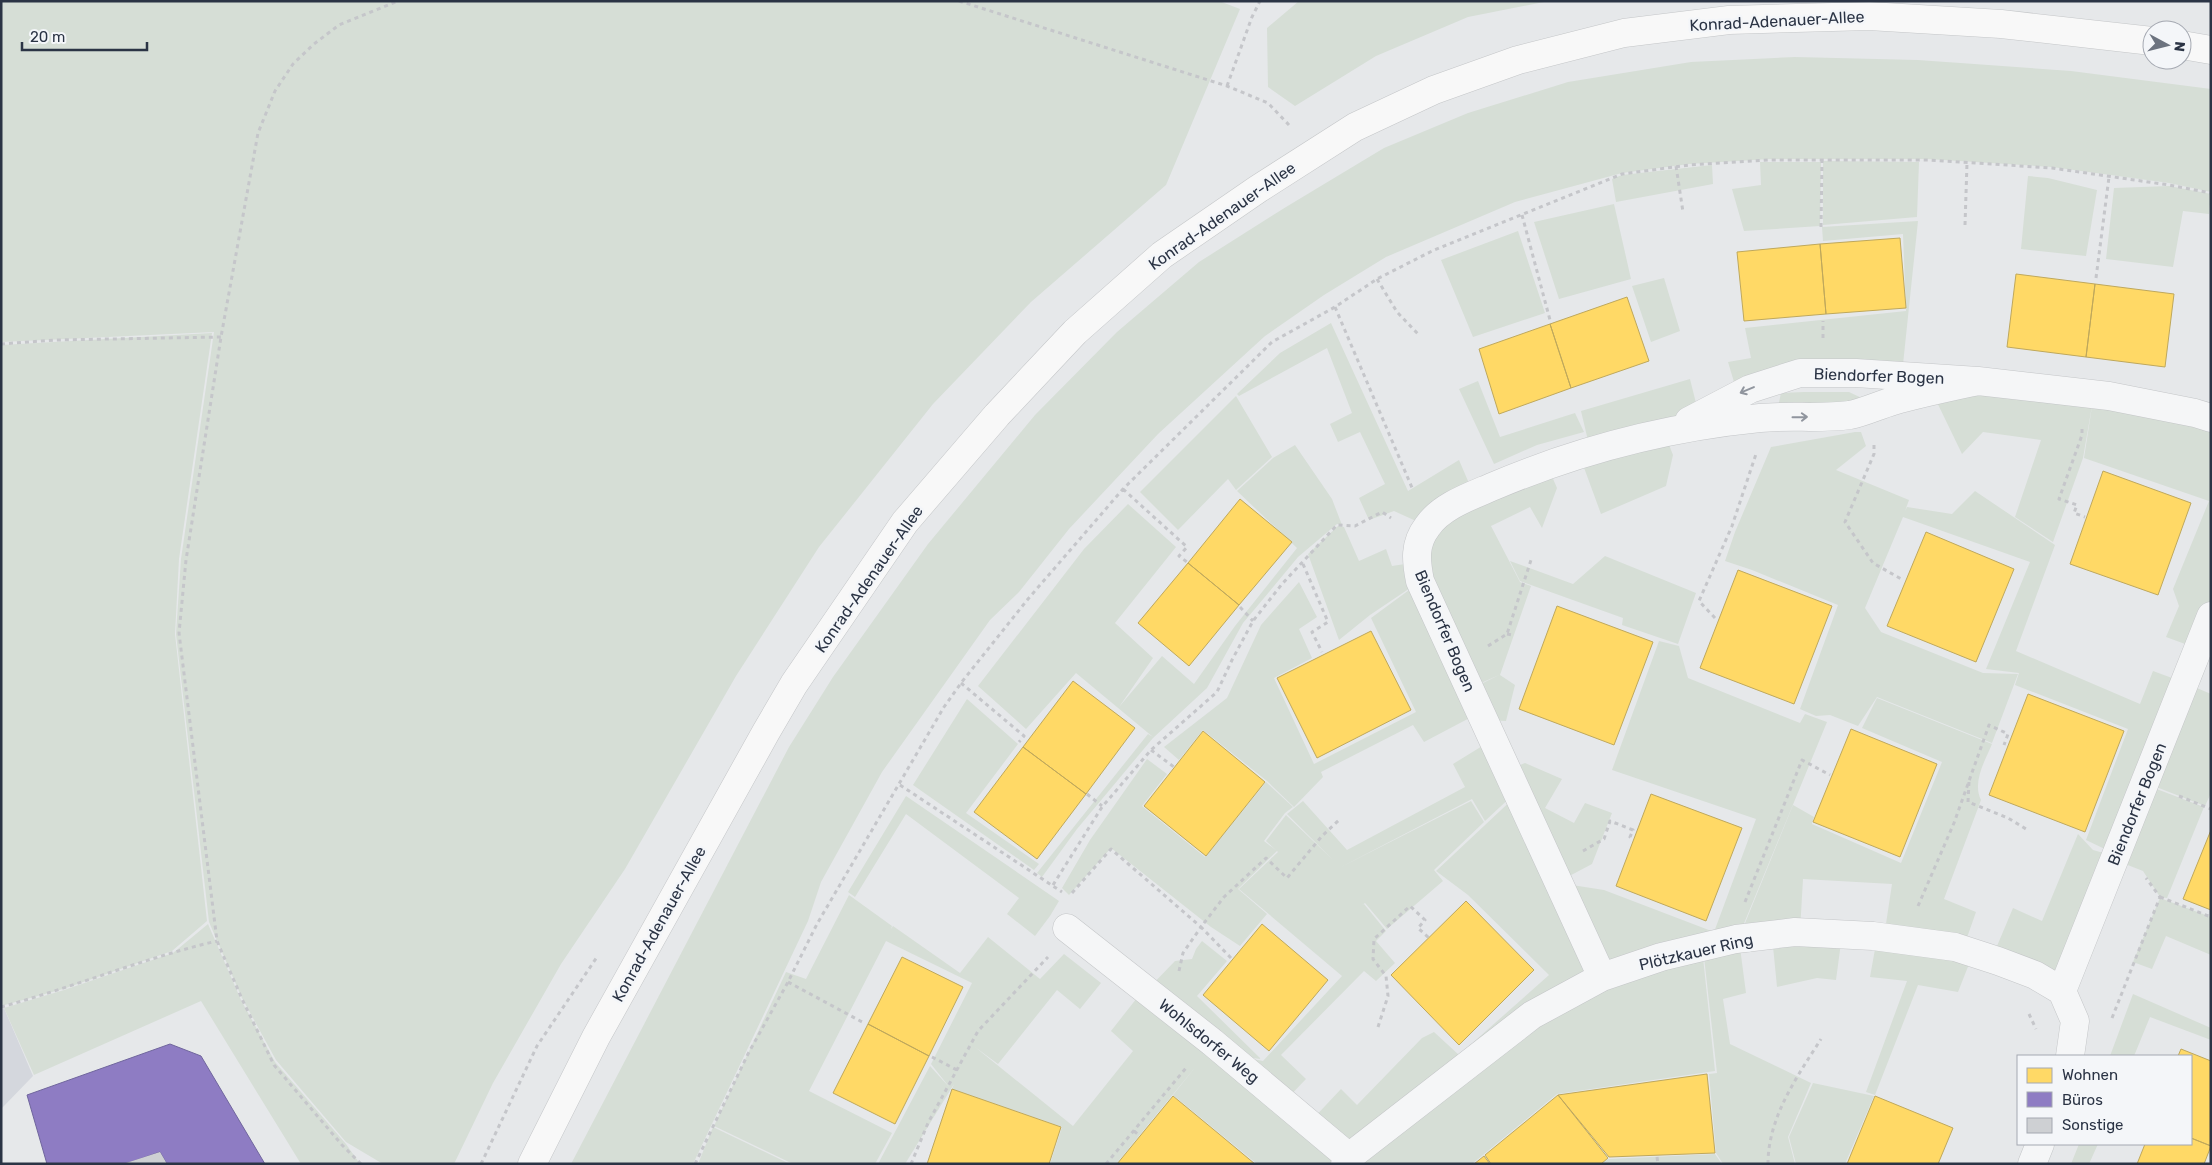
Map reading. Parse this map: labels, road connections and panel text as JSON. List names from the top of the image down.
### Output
{
  "streets": {
    "main road": ["Konrad-Adenauer-Allee"],
    "street": ["Biendorfer Bogen", "Plötzkauer Ring", "Wohlsdorfer Weg"]
  },
  "crossings": [
    ["Biendorfer Bogen", "Plötzkauer Ring"],
    ["Plötzkauer Ring", "Wohlsdorfer Weg"]
  ],
  "legend": ["Wohnen", "Büros", "Sonstige"],
  "scale_bar": "20 m",
  "north": "right"
}
